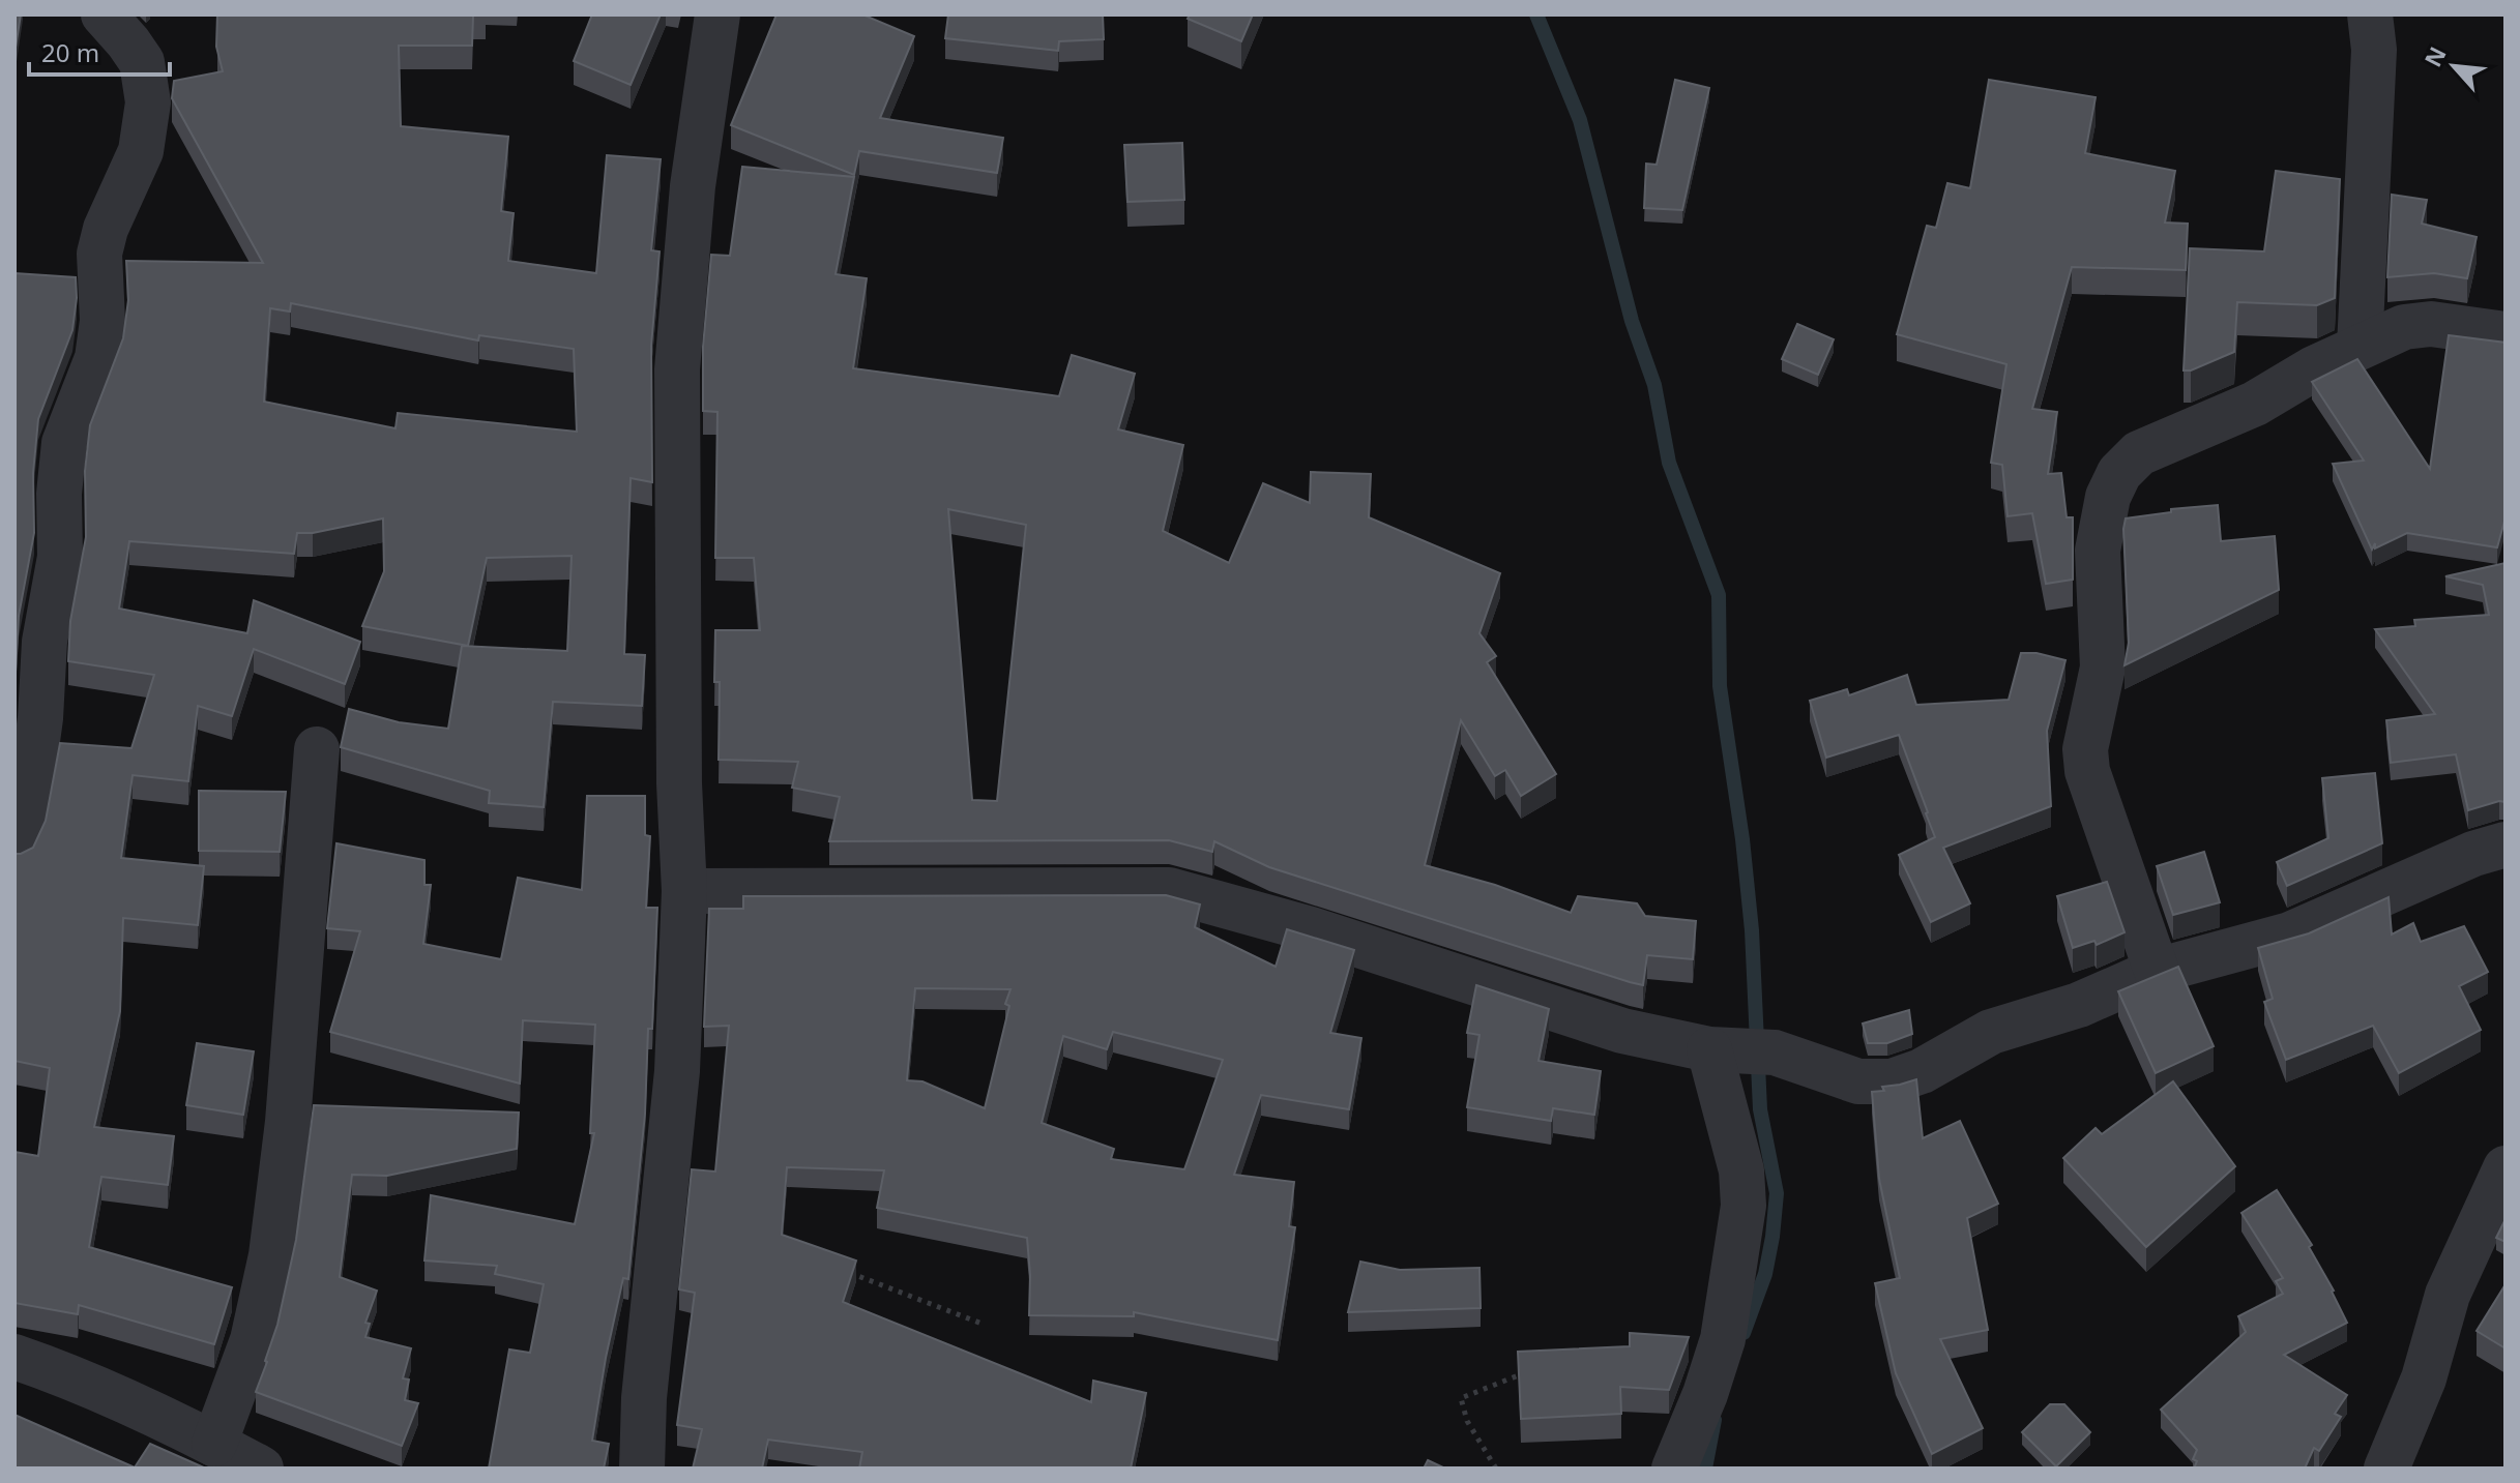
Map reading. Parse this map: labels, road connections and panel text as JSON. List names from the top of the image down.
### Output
{
  "scale_bar": "20 m",
  "north": "top left"
}
